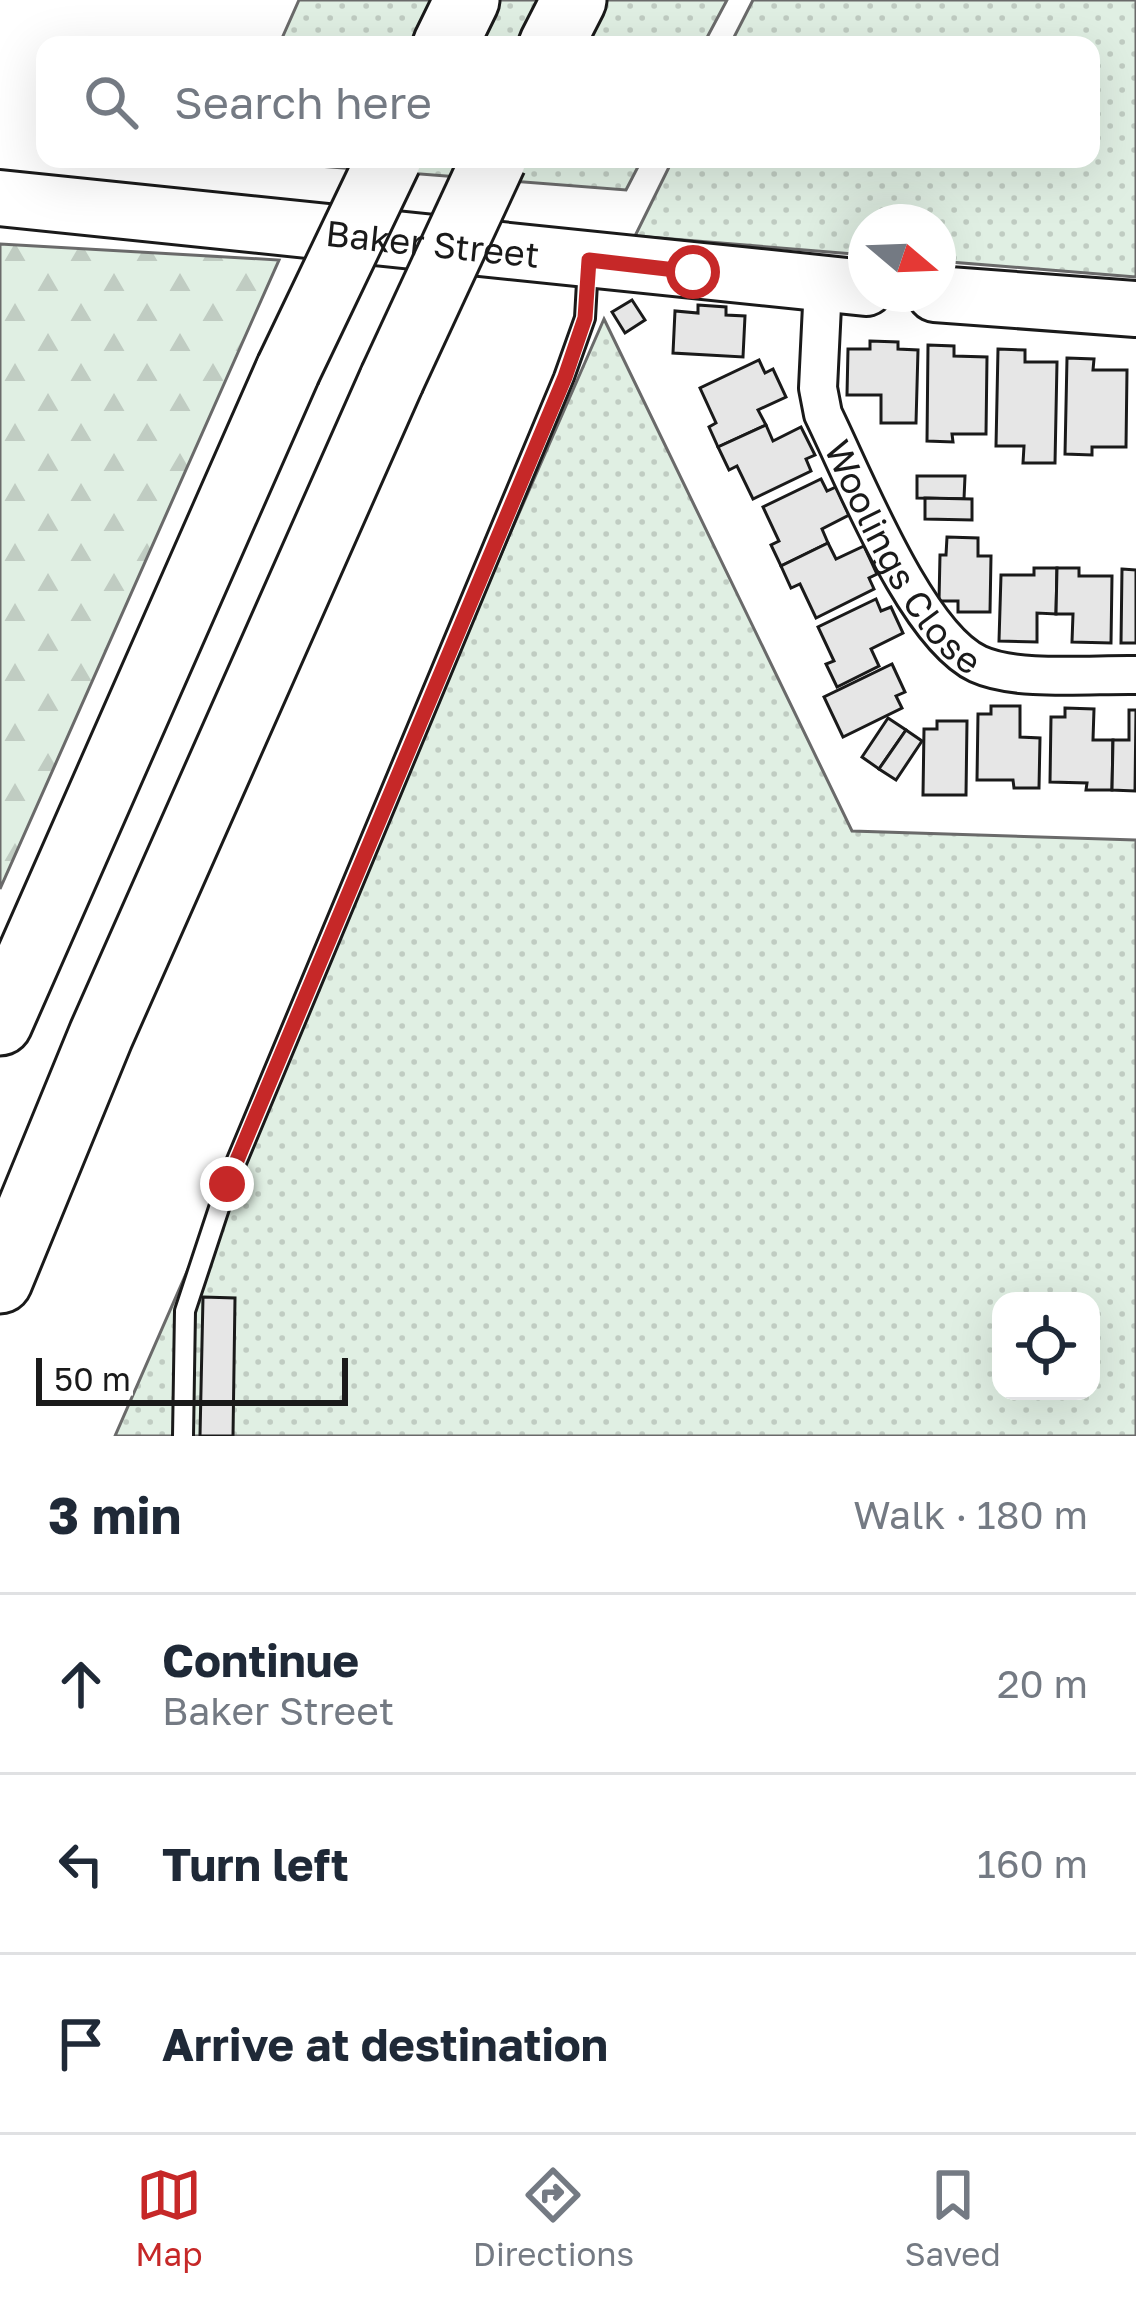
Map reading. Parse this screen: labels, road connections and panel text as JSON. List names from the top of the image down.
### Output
{
  "streets": {
    "main road": ["Baker Street"],
    "street": ["Woolings Close"]
  },
  "crossings": [
    ["Baker Street", "Woolings Close"]
  ],
  "scale_bar": "50 m",
  "north": "right",
  "page": {
    "search": "Search here",
    "scale": "50 m",
    "heading": ["3 min", "Walk · 180 m"],
    "list": [
      ["Continue", "Baker Street", "20 m"],
      ["Turn left", "160 m"],
      "Arrive at destination"
    ],
    "nav": ["Map", "Directions", "Saved"]
  }
}
